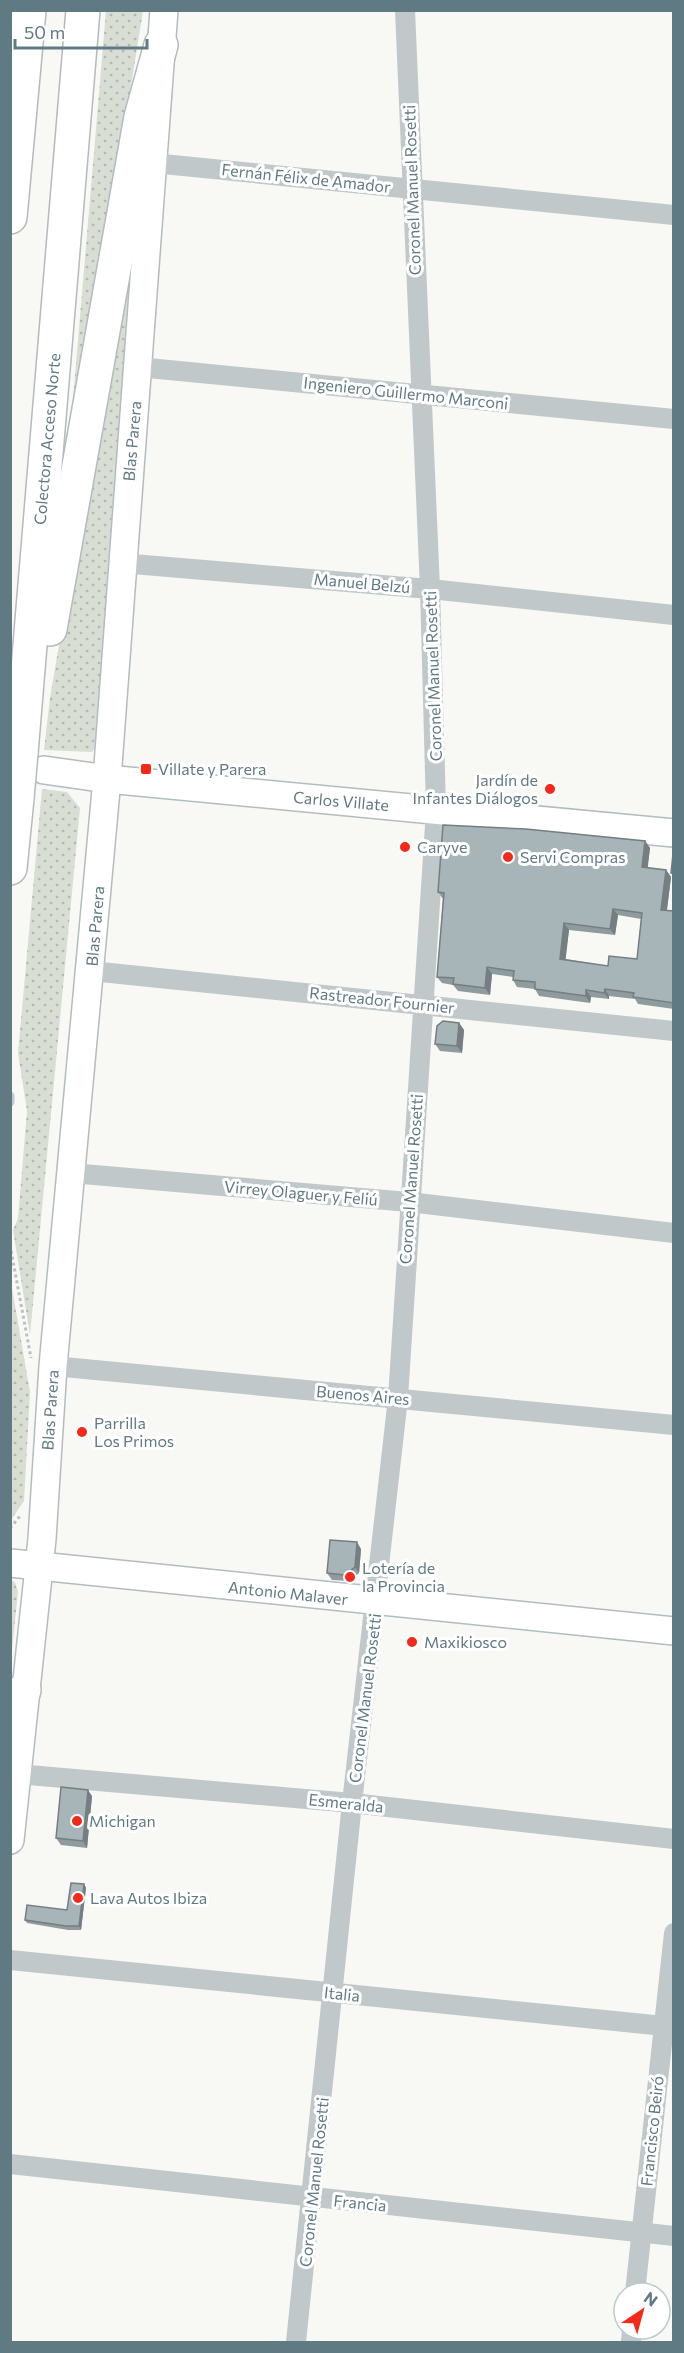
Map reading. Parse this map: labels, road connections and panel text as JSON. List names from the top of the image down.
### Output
{
  "streets": {
    "highway": ["Colectora Acceso Norte"],
    "street": [
      "Fernán Félix de Amador",
      "Coronel Manuel Rosetti",
      "Ingeniero Guillermo Marconi",
      "Blas Parera",
      "Manuel Belzú",
      "Carlos Villate",
      "Rastreador Fournier",
      "Virrey Olaguer y Feliú",
      "Buenos Aires",
      "Antonio Malaver",
      "Esmeralda",
      "Italia",
      "Francisco Beiró",
      "Francia"
    ]
  },
  "crossings": [
    ["Fernán Félix de Amador", "Coronel Manuel Rosetti"],
    ["Fernán Félix de Amador", "Blas Parera"],
    ["Coronel Manuel Rosetti", "Ingeniero Guillermo Marconi"],
    ["Coronel Manuel Rosetti", "Manuel Belzú"],
    ["Coronel Manuel Rosetti", "Carlos Villate"],
    ["Coronel Manuel Rosetti", "Rastreador Fournier"],
    ["Coronel Manuel Rosetti", "Virrey Olaguer y Feliú"],
    ["Coronel Manuel Rosetti", "Buenos Aires"],
    ["Coronel Manuel Rosetti", "Antonio Malaver"],
    ["Coronel Manuel Rosetti", "Esmeralda"],
    ["Coronel Manuel Rosetti", "Italia"],
    ["Coronel Manuel Rosetti", "Francia"],
    ["Ingeniero Guillermo Marconi", "Blas Parera"],
    ["Colectora Acceso Norte", "Carlos Villate"],
    ["Blas Parera", "Manuel Belzú"],
    ["Blas Parera", "Carlos Villate"],
    ["Blas Parera", "Rastreador Fournier"],
    ["Blas Parera", "Virrey Olaguer y Feliú"],
    ["Blas Parera", "Buenos Aires"],
    ["Blas Parera", "Antonio Malaver"],
    ["Blas Parera", "Esmeralda"],
    ["Italia", "Francisco Beiró"],
    ["Francisco Beiró", "Francia"]
  ],
  "places": {
    "transit": ["Villate y Parera"],
    "other": [
      "Jardín de Infantes Diálogos",
      "Caryve",
      "Servi Compras",
      "Parrilla Los Primos",
      "Lotería de la Provincia",
      "Maxikiosco",
      "Michigan",
      "Lava Autos Ibiza"
    ]
  },
  "scale_bar": "50 m",
  "north": "top right"
}
